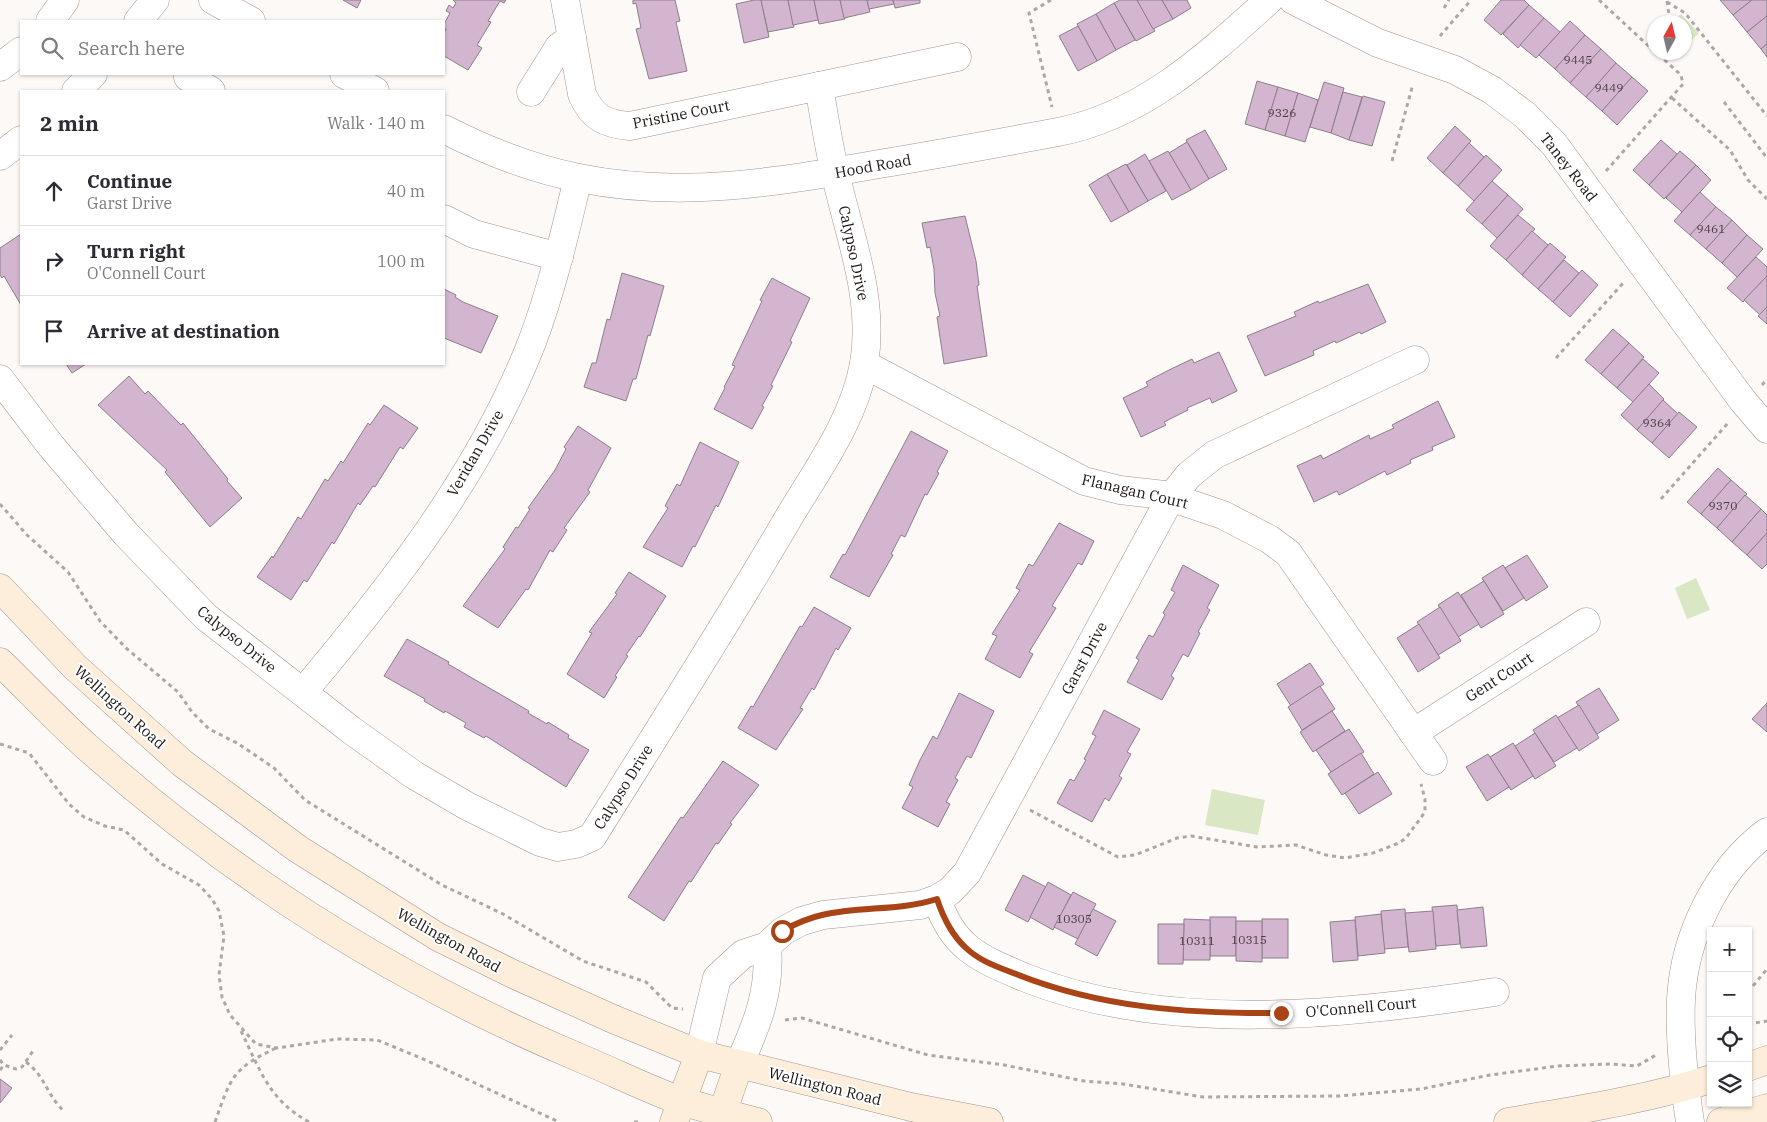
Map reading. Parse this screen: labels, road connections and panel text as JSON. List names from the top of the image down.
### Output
{
  "streets": {
    "main road": ["Wellington Road"],
    "street": [
      "Pristine Court",
      "Hood Road",
      "Taney Road",
      "Calypso Drive",
      "Veridan Drive",
      "Flanagan Court",
      "Garst Drive",
      "Gent Court",
      "O'Connell Court"
    ]
  },
  "crossings": [
    ["Hood Road", "Calypso Drive"],
    ["Hood Road", "Veridan Drive"],
    ["Calypso Drive", "Veridan Drive"],
    ["Calypso Drive", "Flanagan Court"],
    ["Flanagan Court", "Garst Drive"],
    ["Flanagan Court", "Gent Court"],
    ["Garst Drive", "Wellington Road"],
    ["Garst Drive", "O'Connell Court"]
  ],
  "house_numbers": [
    "9445",
    "9449",
    "9326",
    "9461",
    "9364",
    "9370",
    "10305",
    "10315",
    "10311"
  ],
  "north": "top",
  "page": {
    "search": "Search here",
    "heading": ["2 min", "Walk · 140 m"],
    "list": [
      ["Continue", "Garst Drive", "40 m"],
      ["Turn right", "O'Connell Court", "100 m"],
      "Arrive at destination"
    ],
    "map_buttons": ["+", "−"]
  }
}
